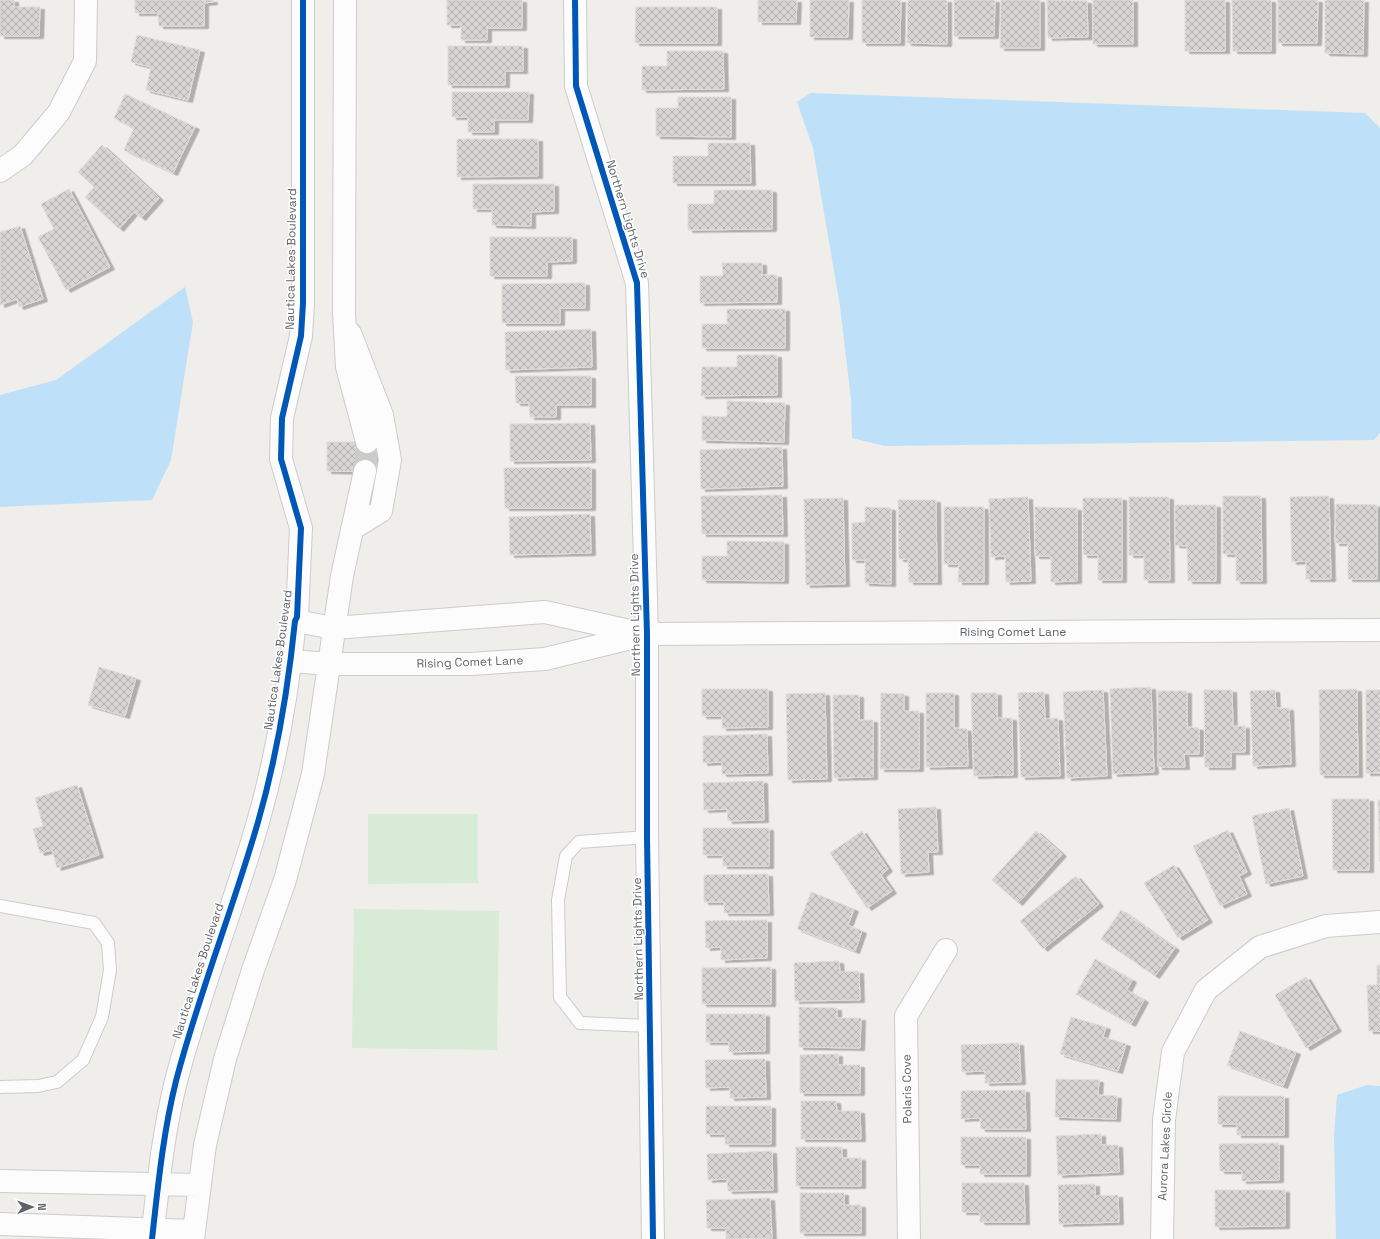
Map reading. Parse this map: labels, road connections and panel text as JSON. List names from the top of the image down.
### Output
{
  "streets": {
    "street": [
      "Northern Lights Drive",
      "Nautica Lakes Boulevard",
      "Rising Comet Lane",
      "Polaris Cove",
      "Aurora Lakes Circle"
    ]
  },
  "crossings": [
    ["Northern Lights Drive", "Rising Comet Lane"],
    ["Nautica Lakes Boulevard", "Rising Comet Lane"]
  ],
  "north": "right"
}
